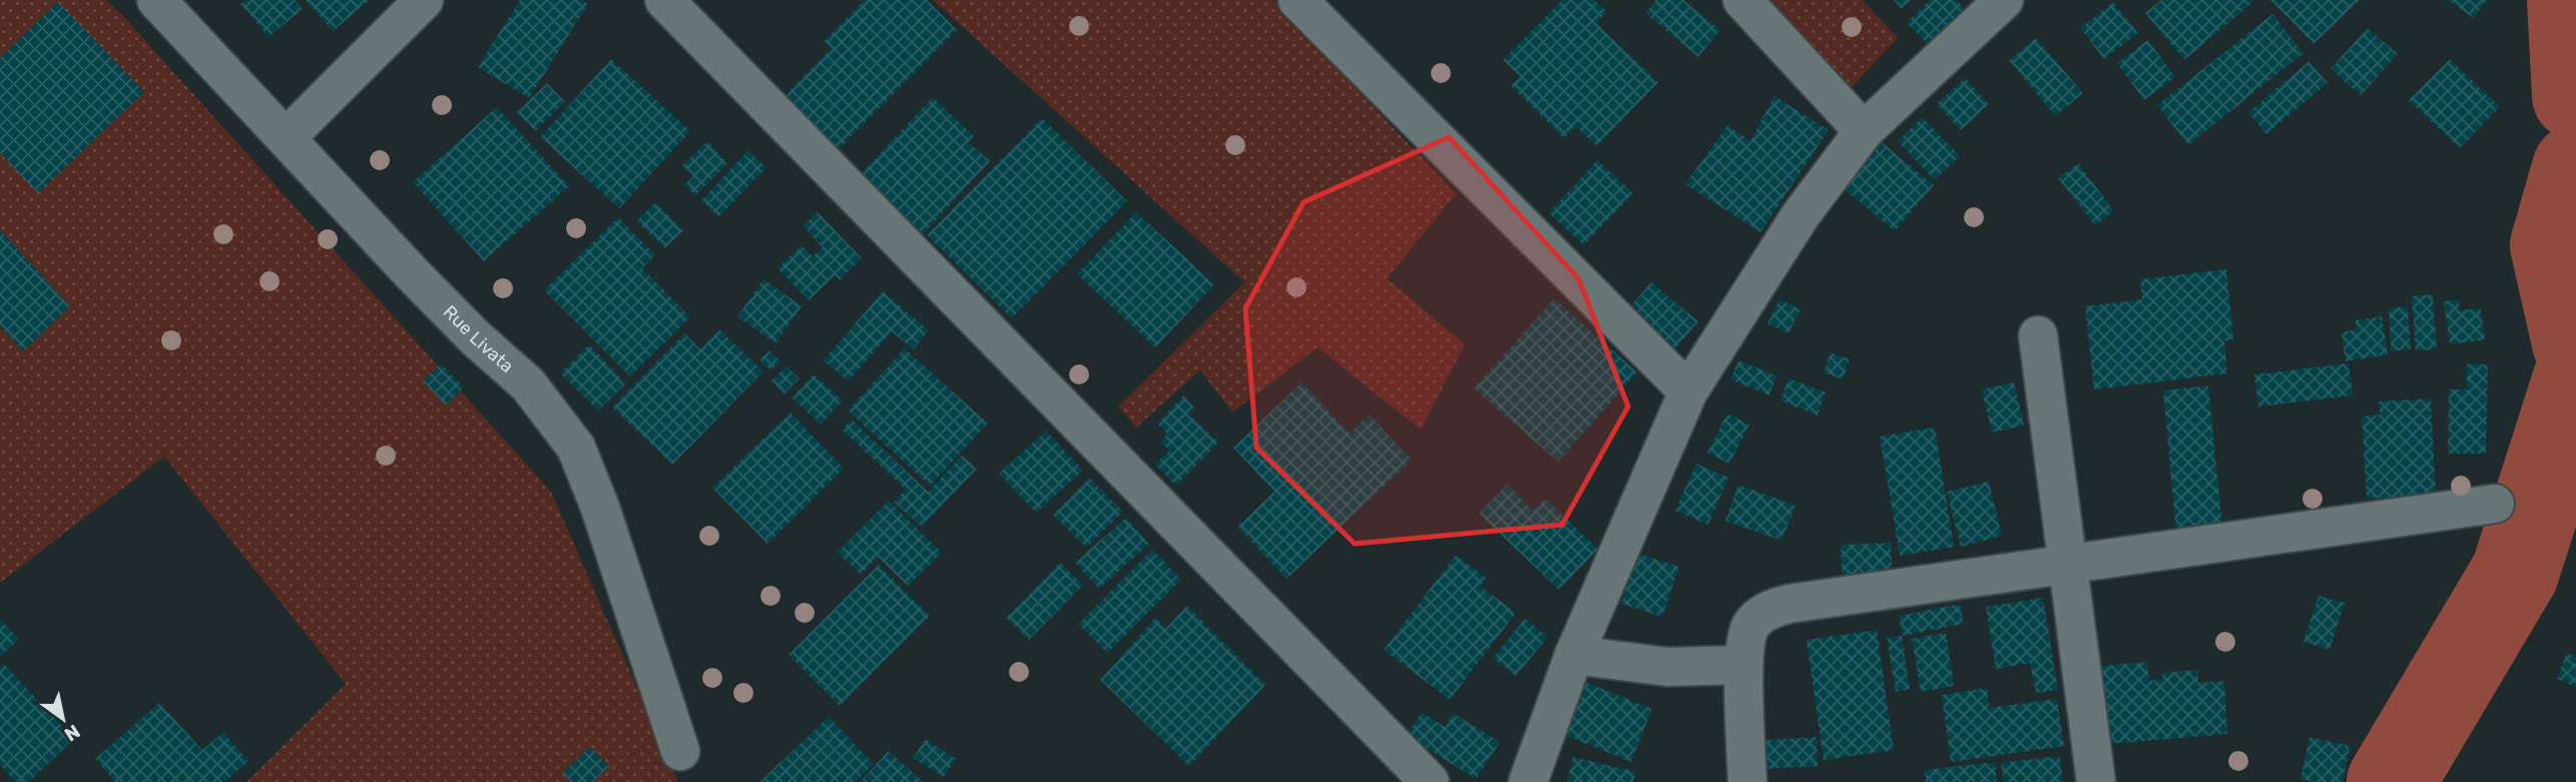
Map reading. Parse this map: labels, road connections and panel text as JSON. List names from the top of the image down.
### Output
{
  "streets": {
    "street": ["Rue Livata"]
  },
  "north": "bottom right"
}
